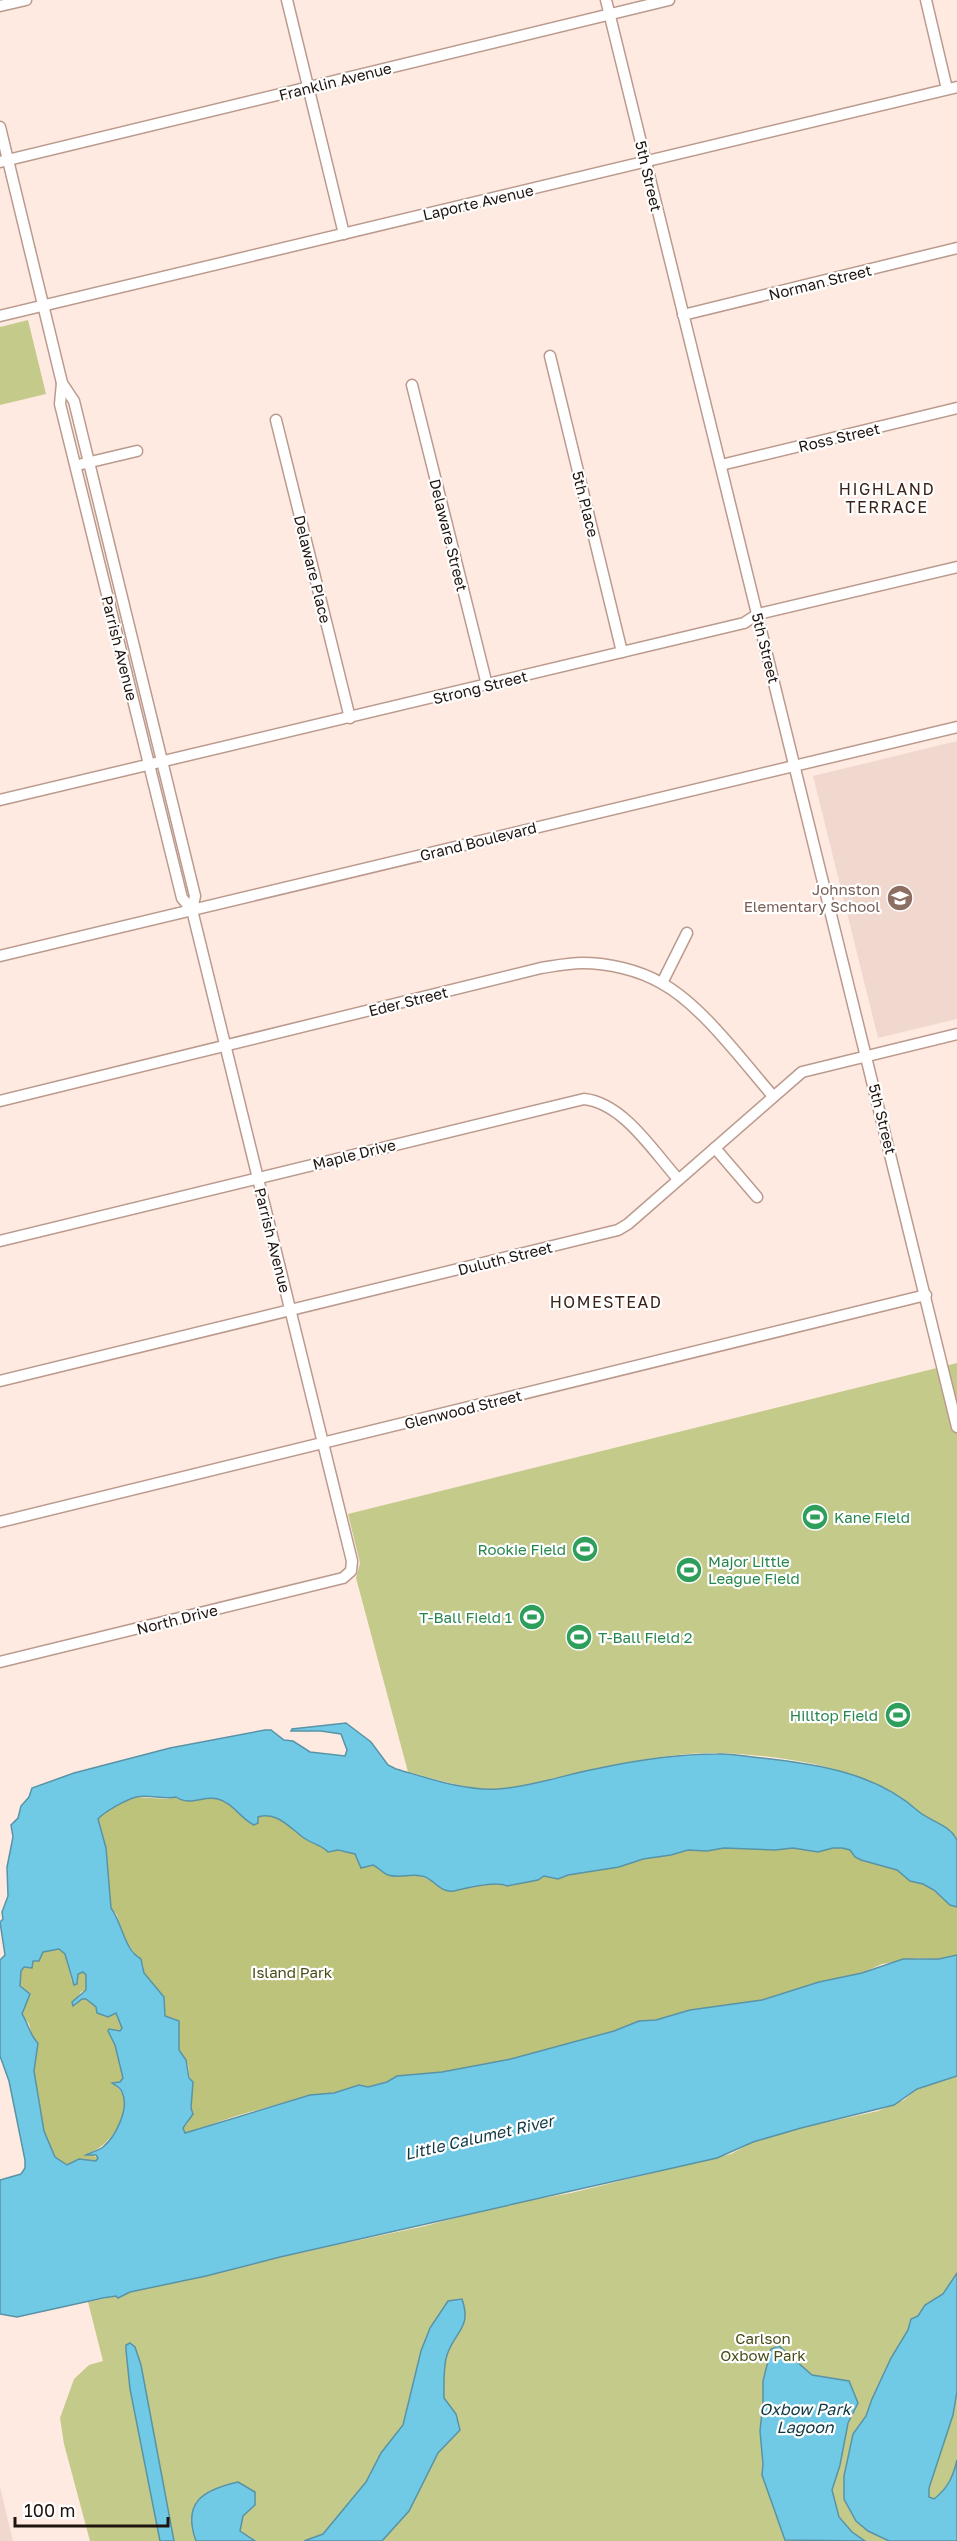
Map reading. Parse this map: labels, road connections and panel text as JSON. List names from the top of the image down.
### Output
{
  "streets": {
    "street": [
      "Franklin Avenue",
      "5th Street",
      "Laporte Avenue",
      "Norman Street",
      "Ross Street",
      "5th Place",
      "Delaware Street",
      "Delaware Place",
      "Parrish Avenue",
      "Strong Street",
      "Grand Boulevard",
      "Eder Street",
      "Maple Drive",
      "Duluth Street",
      "Glenwood Street",
      "North Drive"
    ]
  },
  "crossings": [
    ["Franklin Avenue", "5th Street"],
    ["Franklin Avenue", "Parrish Avenue"],
    ["5th Street", "Laporte Avenue"],
    ["5th Street", "Norman Street"],
    ["5th Street", "Ross Street"],
    ["5th Street", "Strong Street"],
    ["5th Street", "Grand Boulevard"],
    ["5th Street", "Duluth Street"],
    ["5th Street", "Glenwood Street"],
    ["Laporte Avenue", "Parrish Avenue"],
    ["5th Place", "Strong Street"],
    ["Delaware Street", "Strong Street"],
    ["Delaware Place", "Strong Street"],
    ["Parrish Avenue", "Strong Street"],
    ["Parrish Avenue", "Grand Boulevard"],
    ["Parrish Avenue", "Eder Street"],
    ["Parrish Avenue", "Maple Drive"],
    ["Parrish Avenue", "Duluth Street"],
    ["Parrish Avenue", "Glenwood Street"],
    ["Parrish Avenue", "North Drive"],
    ["Eder Street", "Duluth Street"],
    ["Maple Drive", "Duluth Street"]
  ],
  "districts": ["HIGHLAND TERRACE", "HOMESTEAD"],
  "water": ["Little Calumet River", "Oxbow Park Lagoon"],
  "parks": ["Island Park", "Carlson Oxbow Park"],
  "places": {
    "school or university": ["Johnston Elementary School"],
    "sports": [
      "Kane Field",
      "Rookie Field",
      "Major Little League Field",
      "T-Ball Field 1",
      "T-Ball Field 2",
      "Hilltop Field"
    ]
  },
  "scale_bar": "100 m"
}
